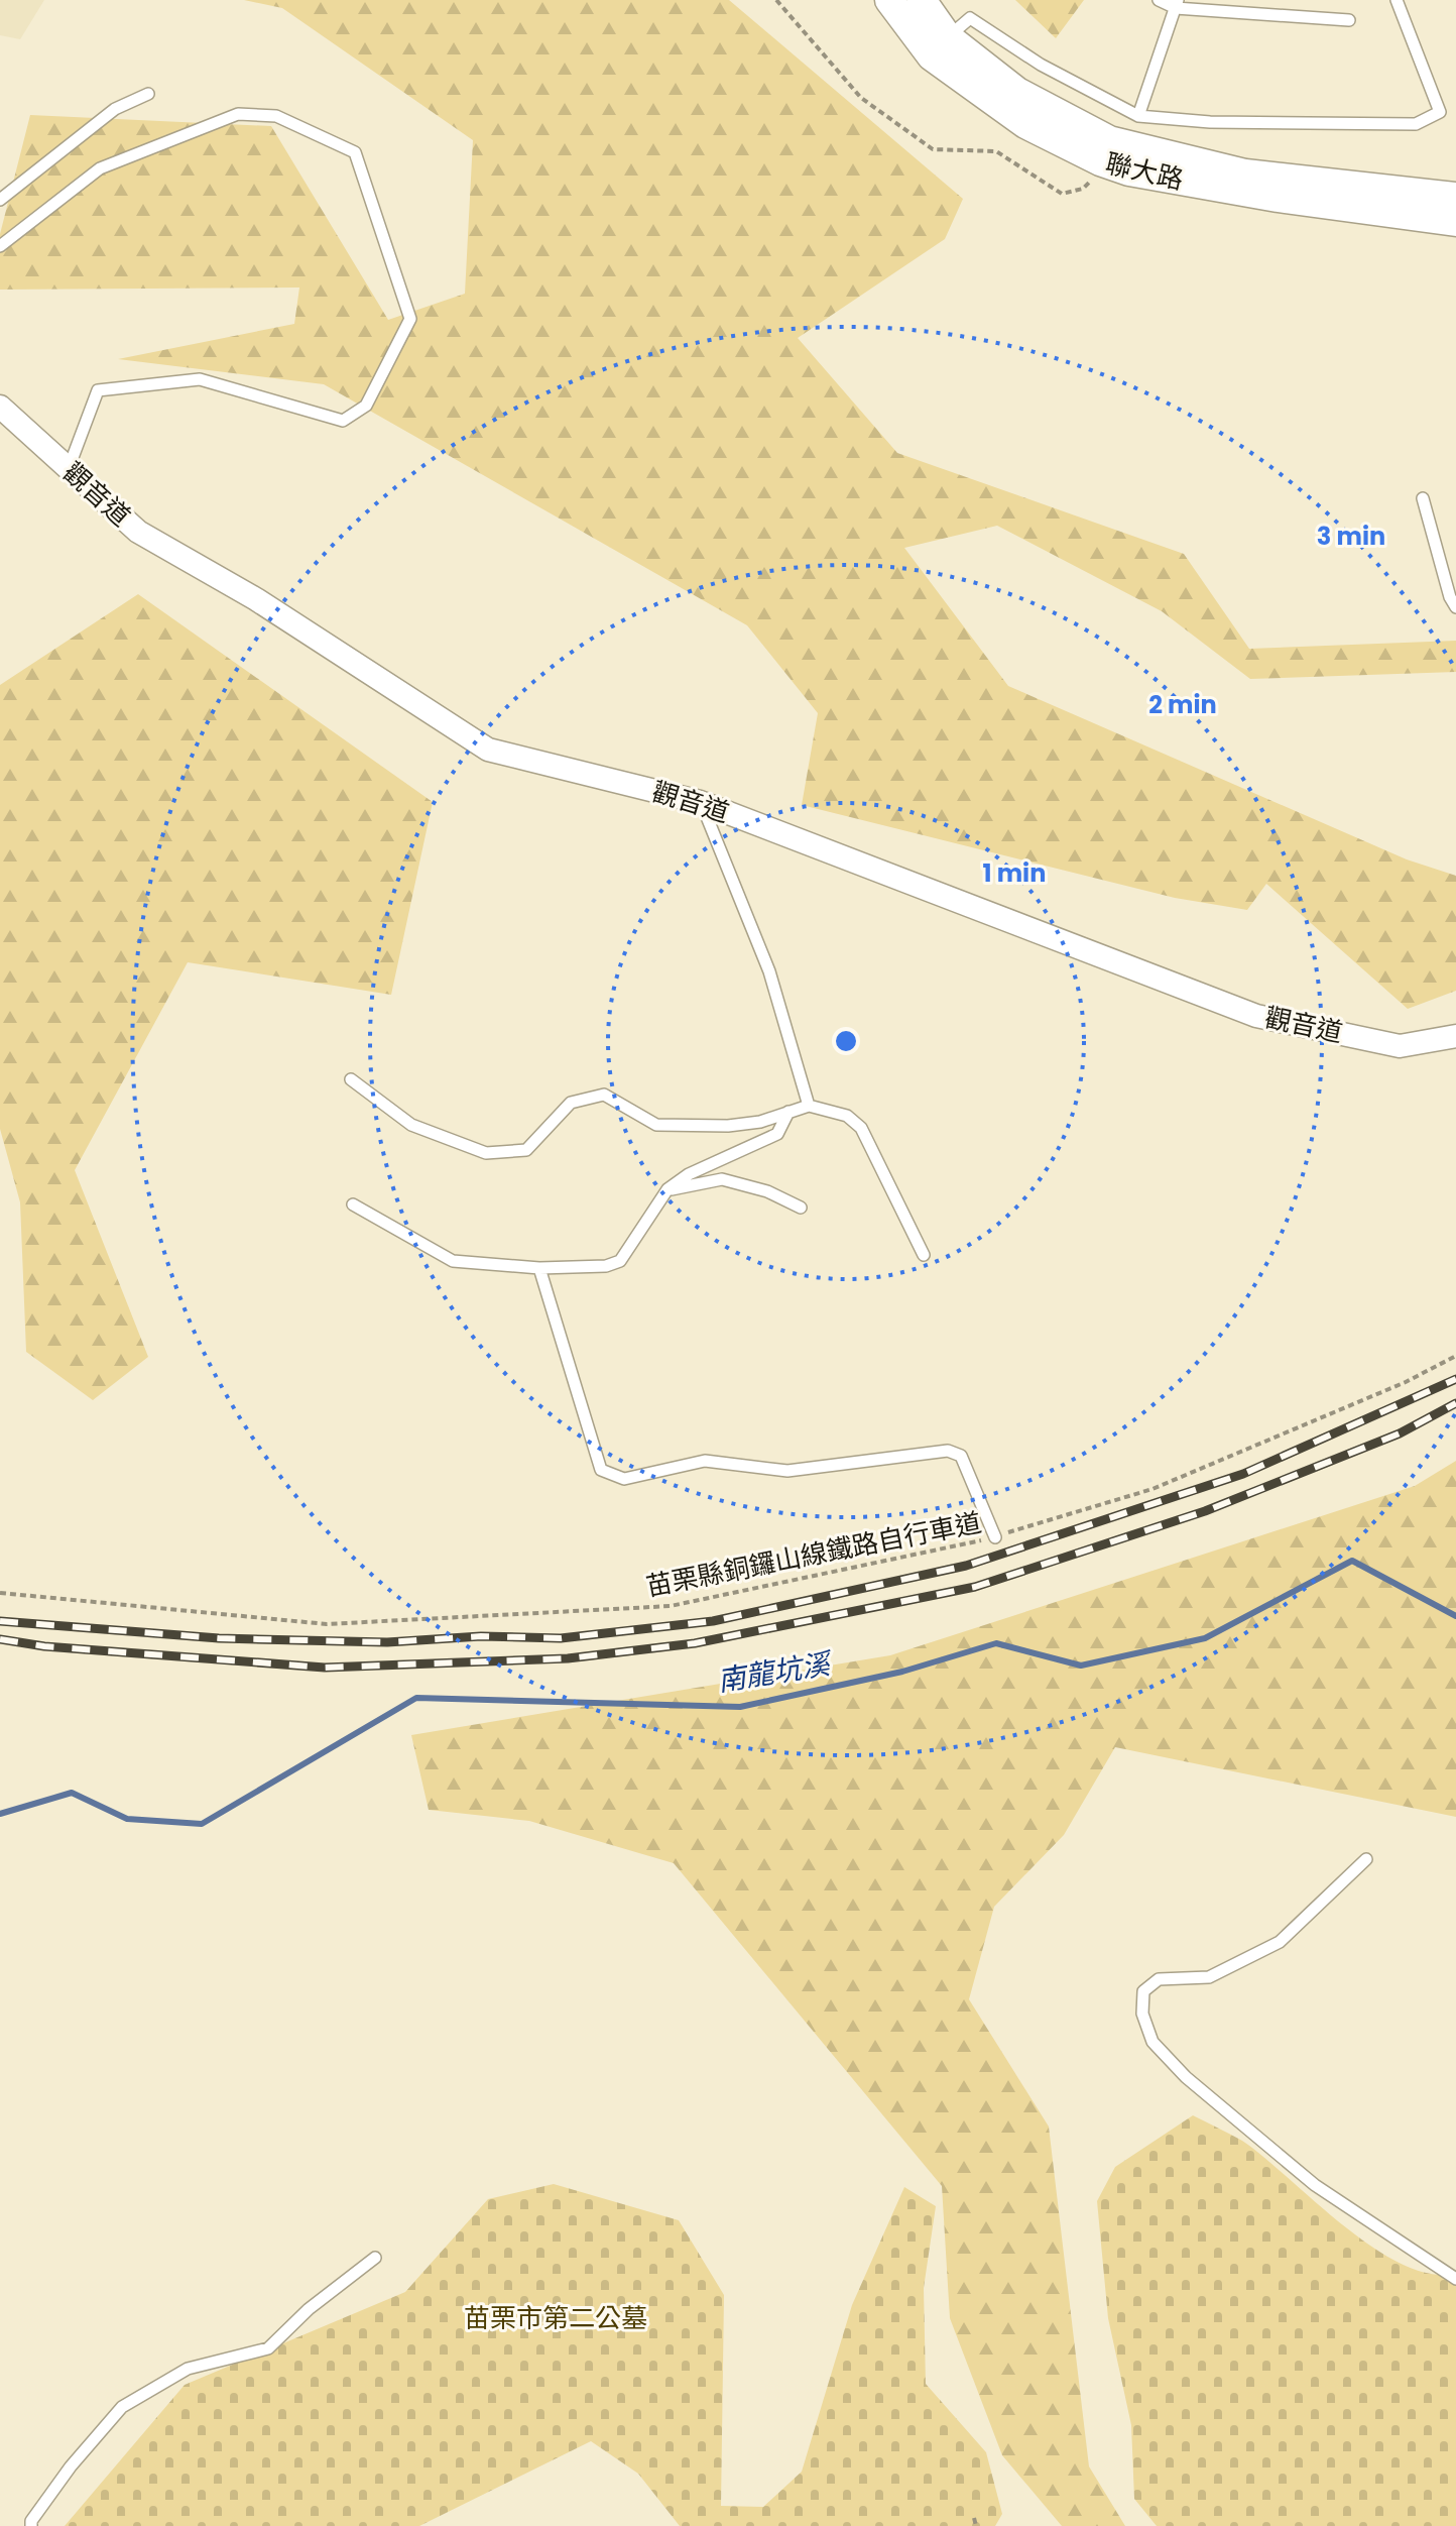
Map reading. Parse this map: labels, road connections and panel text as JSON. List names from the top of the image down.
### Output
{
  "streets": {
    "street": ["聯大路", "觀音道"],
    "path": ["苗栗縣銅鑼山線鐵路自行車道"]
  },
  "water": ["南龍坑溪"],
  "parks": ["苗栗市第二公墓"],
  "rings": ["3 min", "2 min", "1 min"]
}
